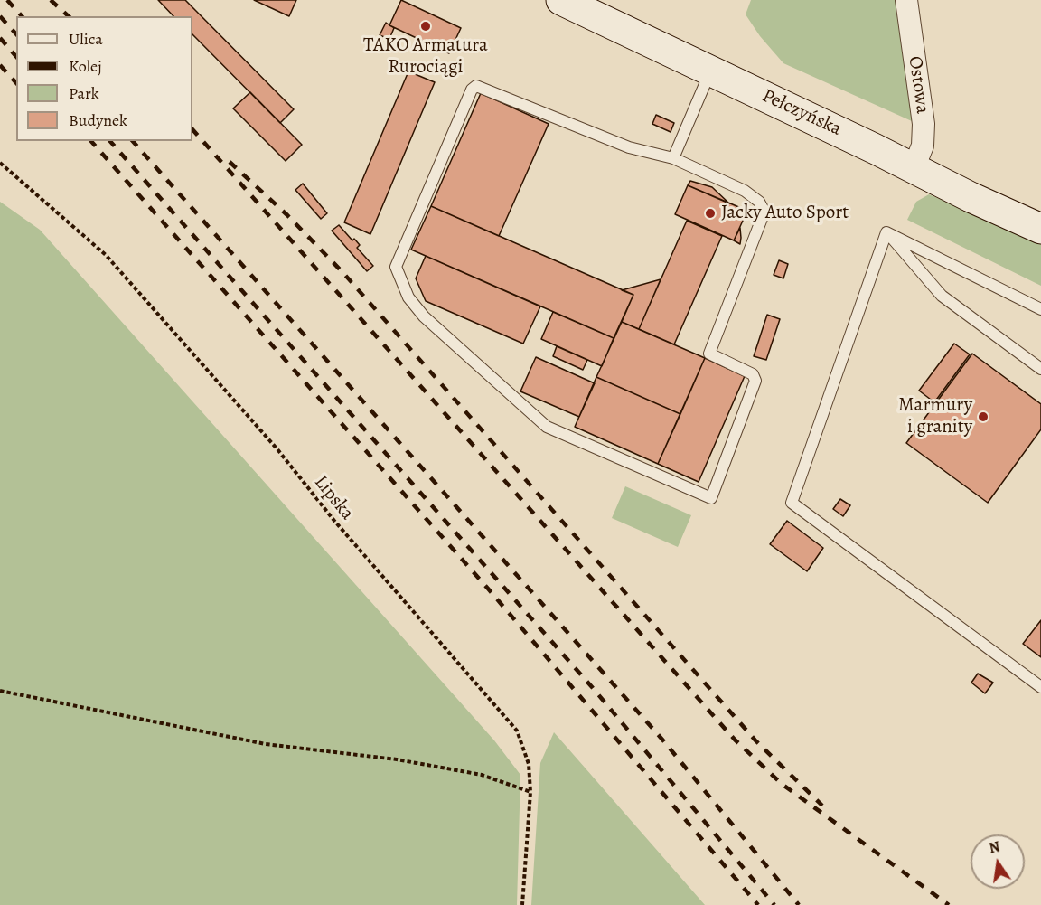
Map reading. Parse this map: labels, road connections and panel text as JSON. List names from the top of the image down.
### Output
{
  "streets": {
    "main road": ["Pełczyńska"],
    "street": ["Ostowa"],
    "path": ["Lipska"]
  },
  "crossings": [
    ["Ostowa", "Pełczyńska"]
  ],
  "places": ["TAKO Armatura Rurociągi", "Jacky Auto Sport", "Marmury i granity"],
  "legend": [
    "Ulica",
    "Kolej",
    "Park",
    "Budynek"
  ],
  "north": "top"
}
